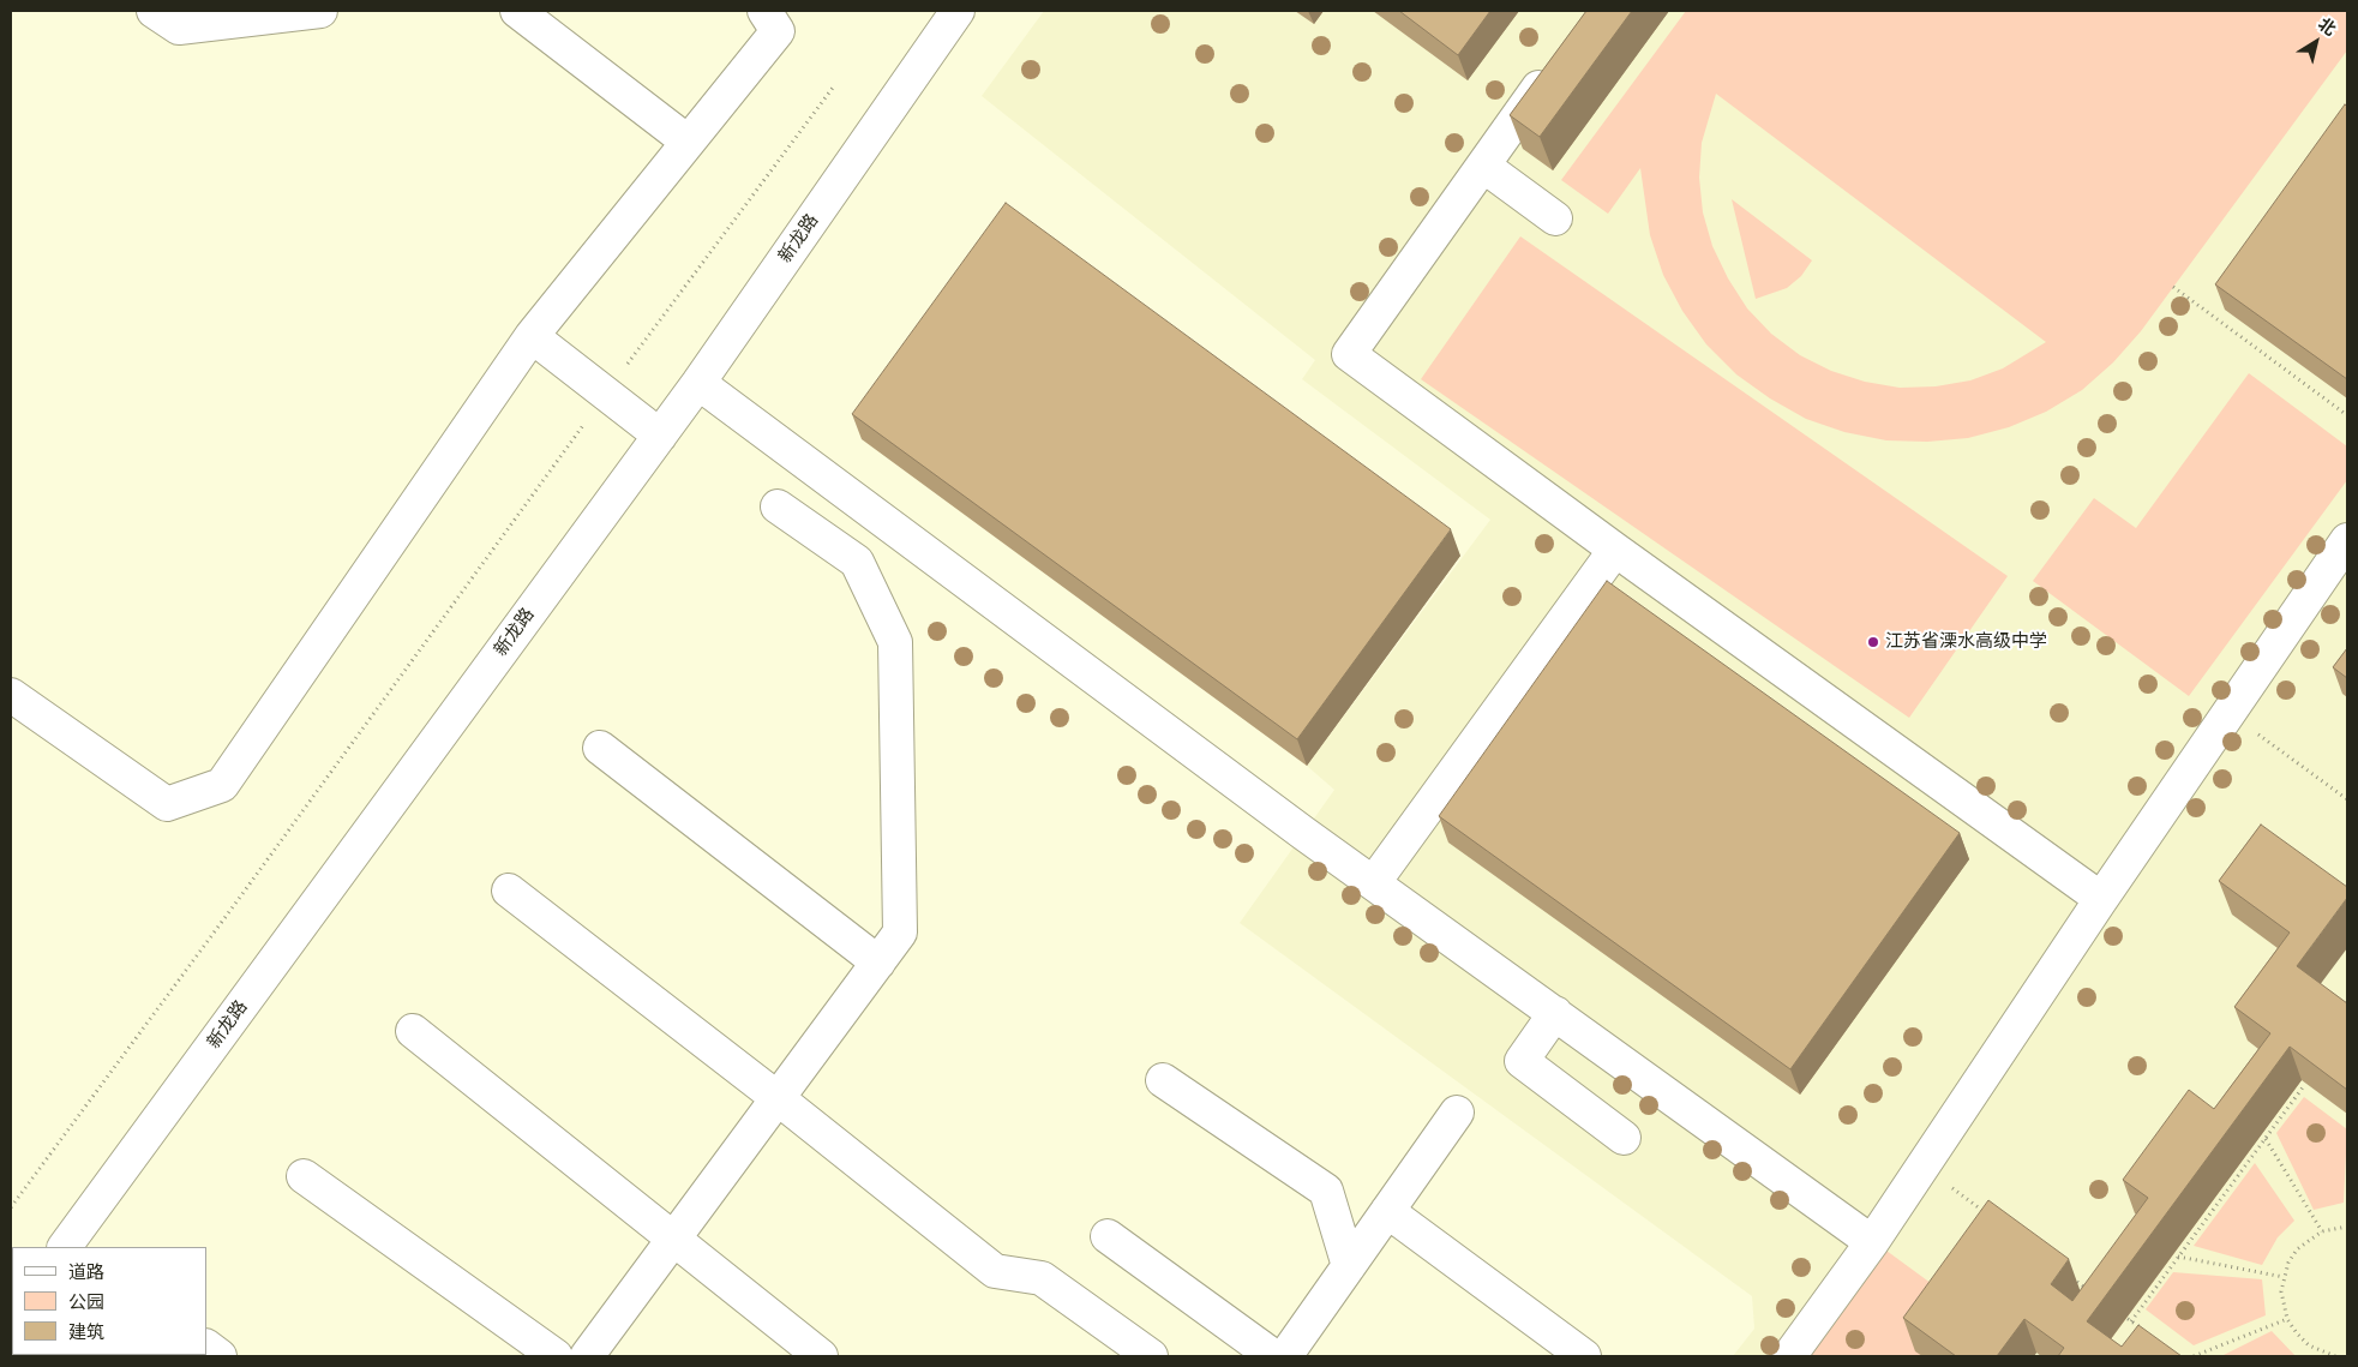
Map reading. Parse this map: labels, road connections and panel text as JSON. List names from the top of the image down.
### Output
{
  "streets": {
    "street": ["新龙路"]
  },
  "places": ["江苏省溧水高级中学"],
  "legend": ["道路", "公园", "建筑"],
  "north": "top right"
}
